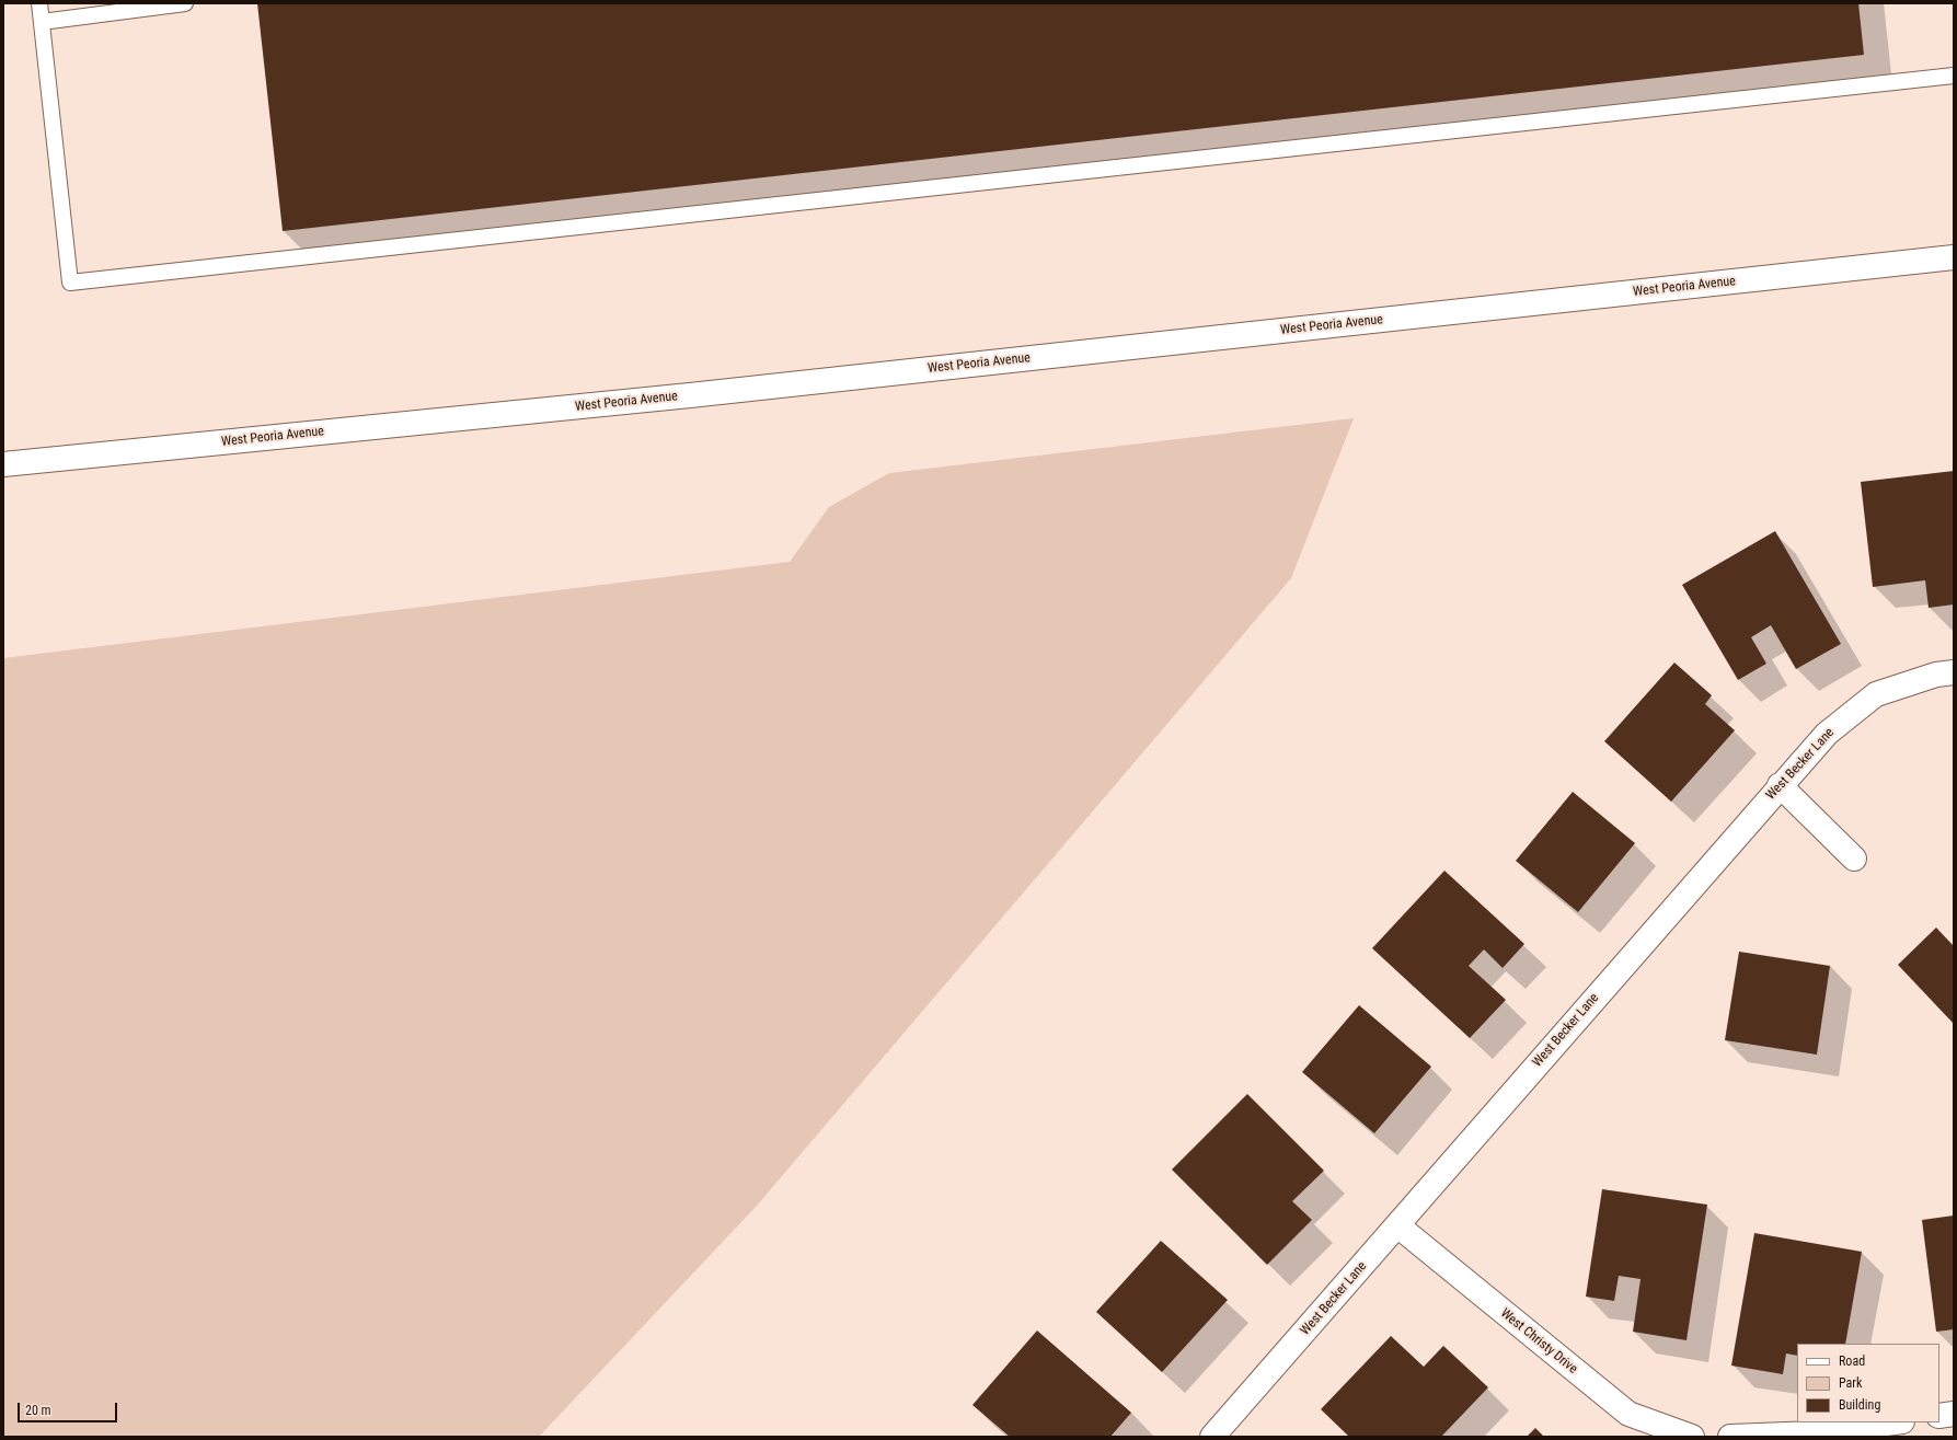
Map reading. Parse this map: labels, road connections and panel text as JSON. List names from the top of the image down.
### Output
{
  "streets": {
    "main road": ["West Peoria Avenue", "West Becker Lane", "West Christy Drive"]
  },
  "crossings": [
    ["West Becker Lane", "West Christy Drive"]
  ],
  "legend": ["Road", "Park", "Building"],
  "scale_bar": "20 m"
}
